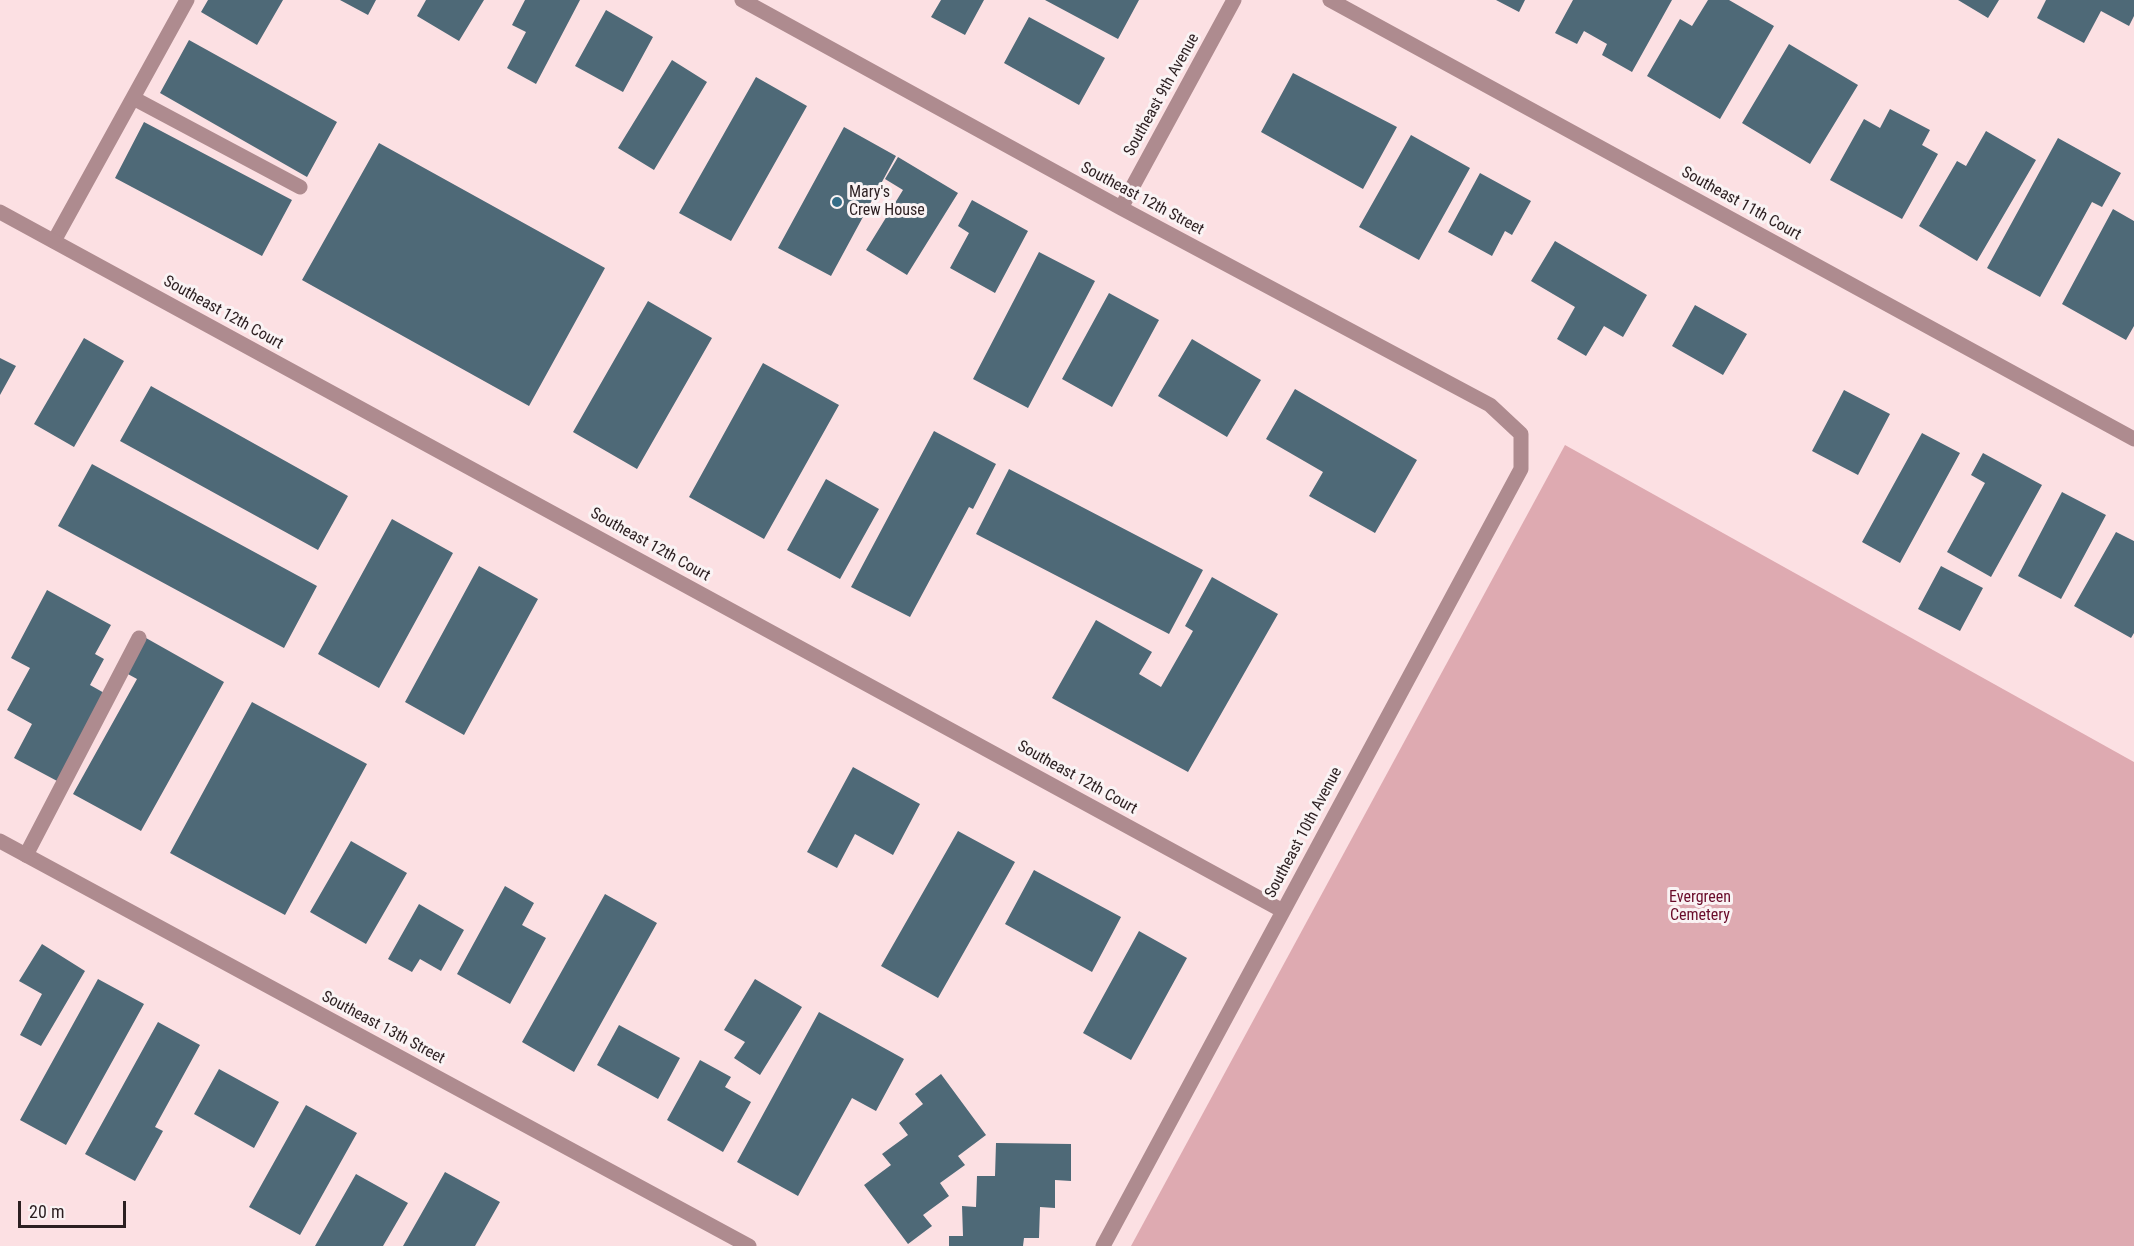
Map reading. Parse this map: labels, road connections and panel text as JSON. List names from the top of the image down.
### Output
{
  "streets": {
    "street": [
      "Southeast 9th Avenue",
      "Southeast 12th Street",
      "Southeast 11th Court",
      "Southeast 12th Court",
      "Southeast 10th Avenue",
      "Southeast 13th Street"
    ]
  },
  "crossings": [
    ["Southeast 9th Avenue", "Southeast 12th Street"],
    ["Southeast 12th Street", "Southeast 10th Avenue"],
    ["Southeast 12th Court", "Southeast 10th Avenue"]
  ],
  "parks": ["Evergreen Cemetery"],
  "places": ["Mary's Crew House"],
  "scale_bar": "20 m"
}
